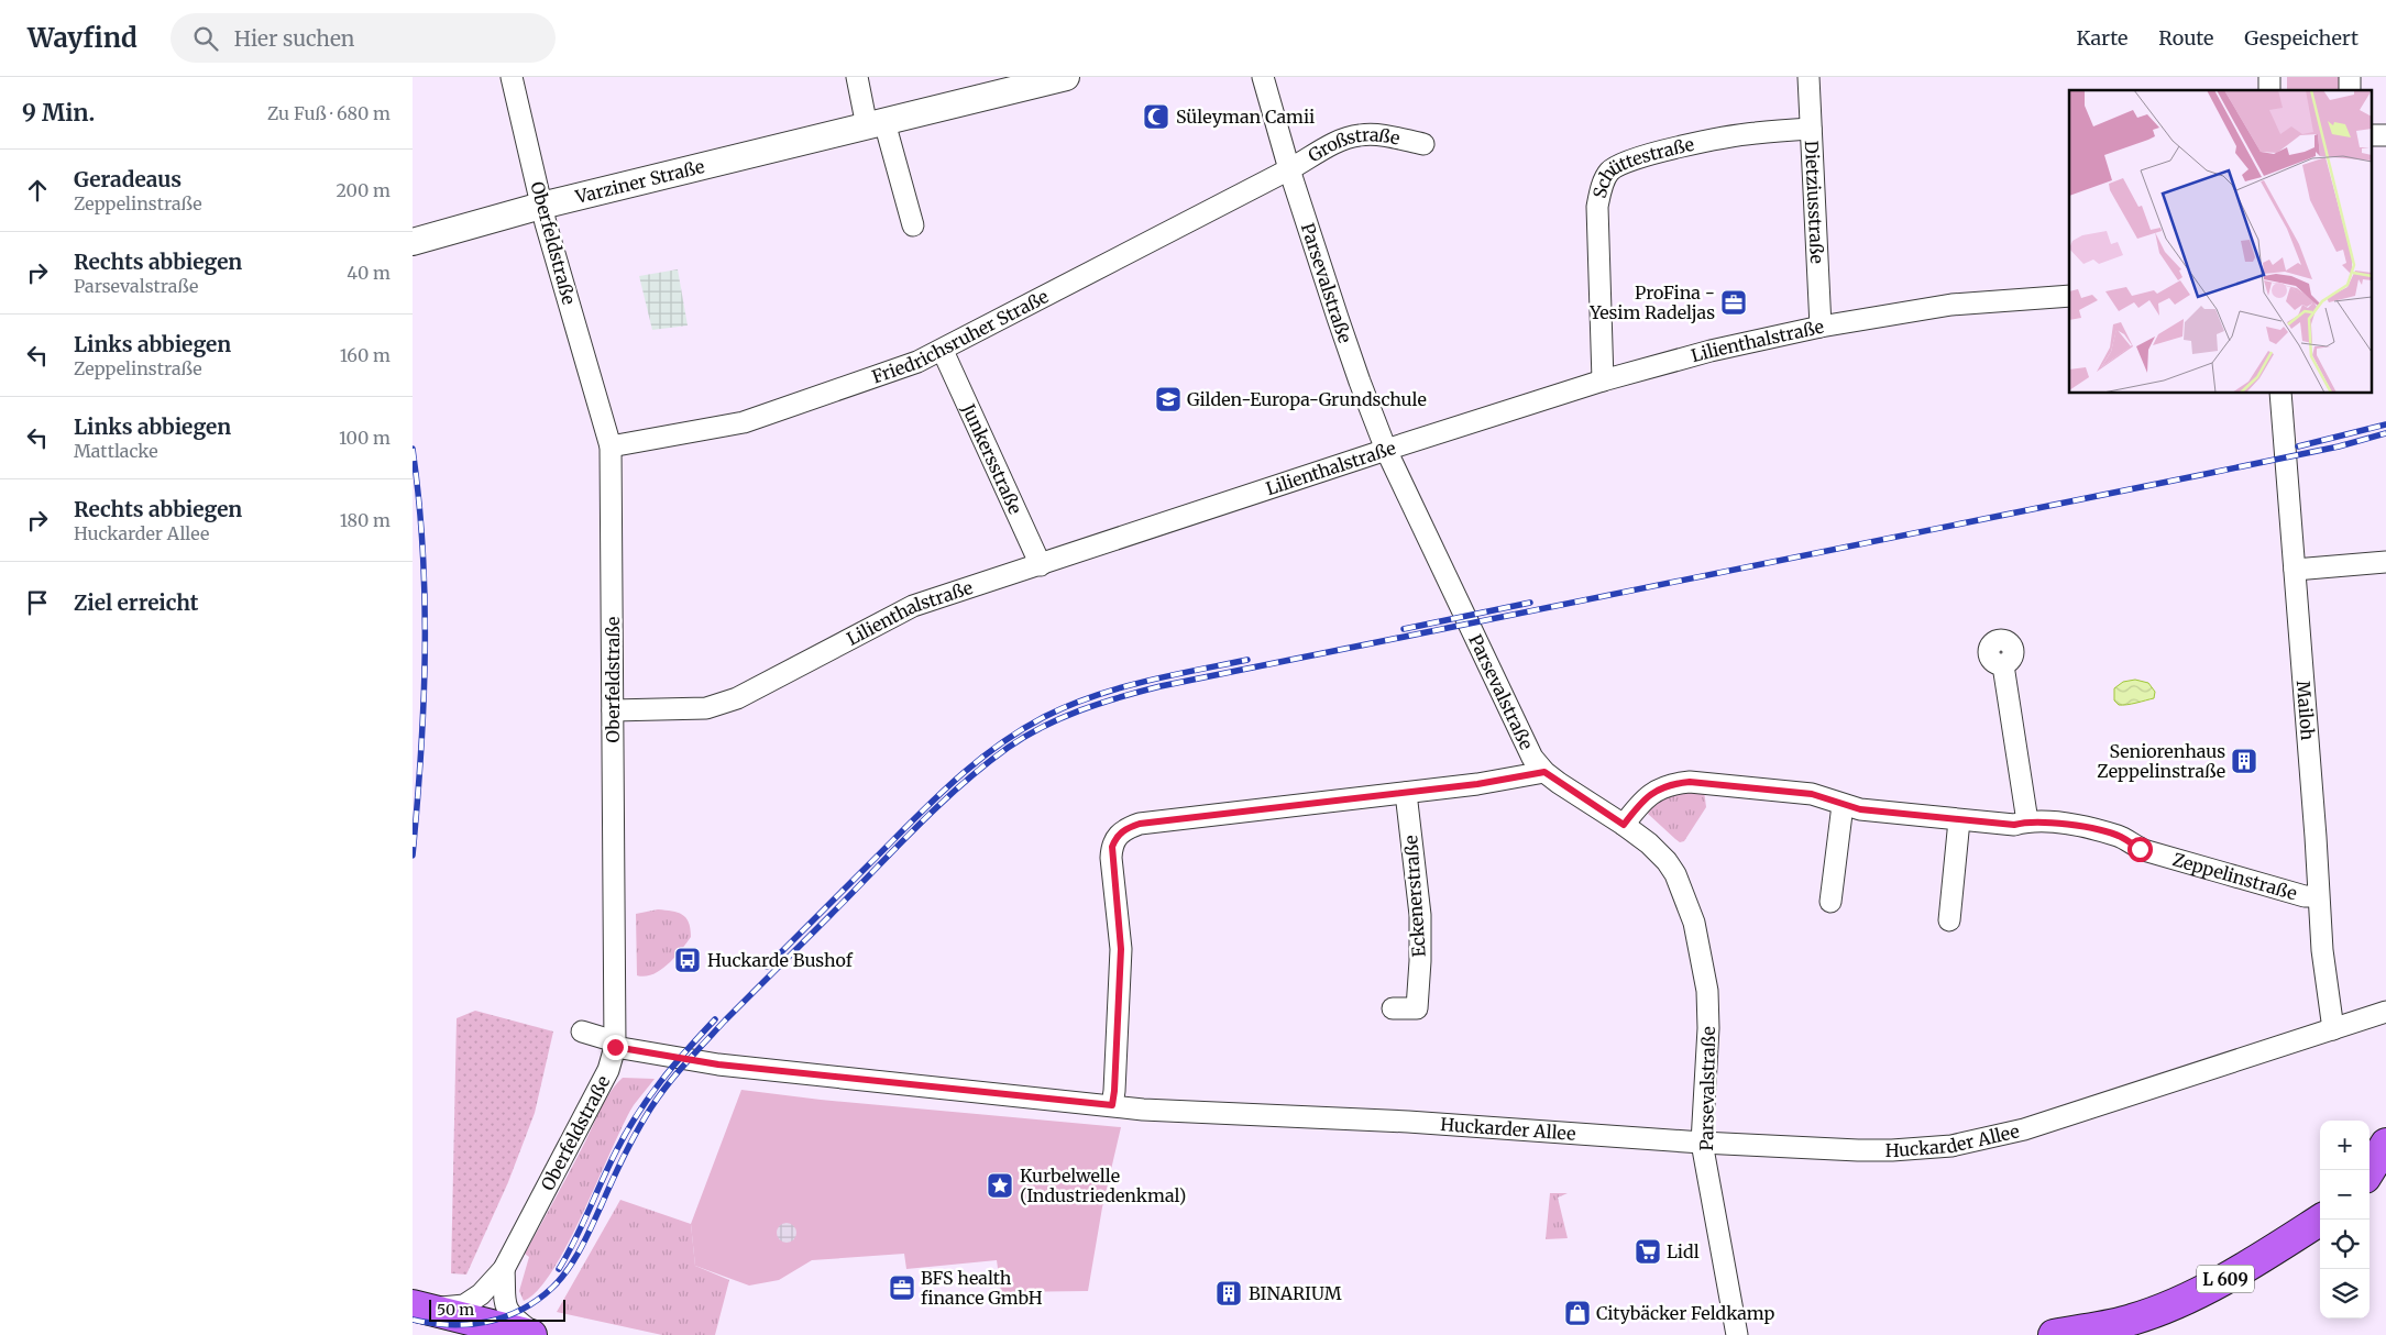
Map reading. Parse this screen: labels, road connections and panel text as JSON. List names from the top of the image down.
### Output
{
  "streets": {
    "main road": ["L 609"],
    "street": [
      "Großstraße",
      "Schüttestraße",
      "Varziner Straße",
      "Dietziusstraße",
      "Oberfeldstraße",
      "Parsevalstraße",
      "Friedrichsruher Straße",
      "Lilienthalstraße",
      "Junkersstraße",
      "Mailoh",
      "Zeppelinstraße",
      "Eckenerstraße",
      "Huckarder Allee"
    ]
  },
  "crossings": [
    ["Großstraße", "Parsevalstraße"],
    ["Großstraße", "Friedrichsruher Straße"],
    ["Schüttestraße", "Dietziusstraße"],
    ["Schüttestraße", "Lilienthalstraße"],
    ["Varziner Straße", "Oberfeldstraße"],
    ["Dietziusstraße", "Lilienthalstraße"],
    ["Oberfeldstraße", "Friedrichsruher Straße"],
    ["Oberfeldstraße", "Lilienthalstraße"],
    ["Oberfeldstraße", "Huckarder Allee"],
    ["Parsevalstraße", "Friedrichsruher Straße"],
    ["Parsevalstraße", "Lilienthalstraße"],
    ["Parsevalstraße", "Zeppelinstraße"],
    ["Parsevalstraße", "Huckarder Allee"],
    ["Friedrichsruher Straße", "Junkersstraße"],
    ["Lilienthalstraße", "Junkersstraße"],
    ["Mailoh", "Zeppelinstraße"],
    ["Mailoh", "Huckarder Allee"]
  ],
  "places": {
    "mosque": ["Süleyman Camii"],
    "office": ["ProFina - Yesim Radeljas", "BFS health finance GmbH"],
    "school or university": ["Gilden-Europa-Grundschule"],
    "building": ["Seniorenhaus Zeppelinstraße", "BINARIUM"],
    "bus stop": ["Huckarde Bushof"],
    "place": ["Kurbelwelle (Industriedenkmal)"],
    "supermarket": ["Lidl"],
    "shop": ["Citybäcker Feldkamp"]
  },
  "scale_bar": "50 m",
  "page": {
    "header": "Wayfind",
    "search": "Hier suchen",
    "nav": ["Karte", "Route", "Gespeichert"],
    "heading": ["9 Min.", "Zu Fuß · 680 m"],
    "list": [
      ["Geradeaus", "Zeppelinstraße", "200 m"],
      ["Rechts abbiegen", "Parsevalstraße", "40 m"],
      ["Links abbiegen", "Zeppelinstraße", "160 m"],
      ["Links abbiegen", "Mattlacke", "100 m"],
      ["Rechts abbiegen", "Huckarder Allee", "180 m"],
      "Ziel erreicht"
    ],
    "map_buttons": ["+", "−"],
    "scale": "50 m"
  }
}
